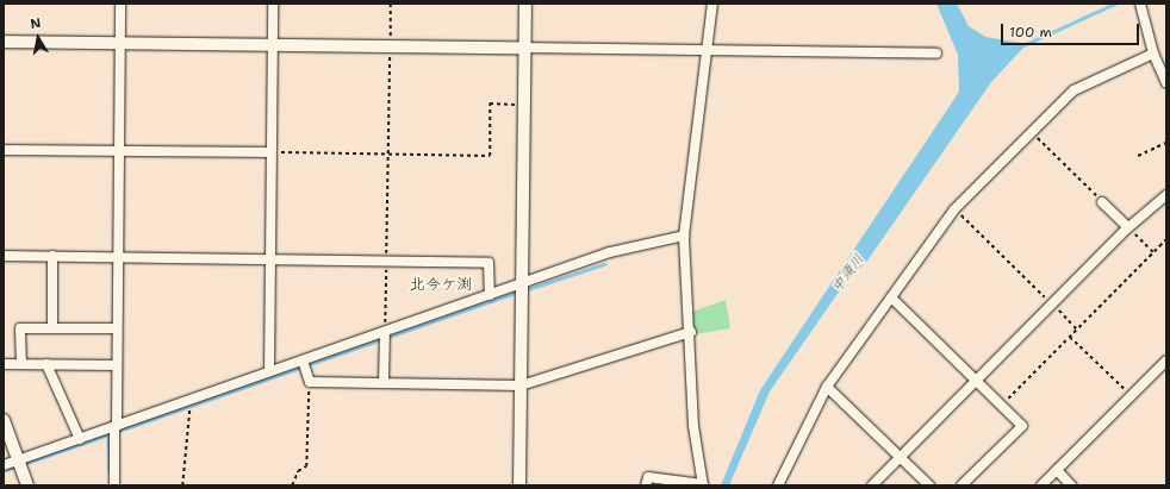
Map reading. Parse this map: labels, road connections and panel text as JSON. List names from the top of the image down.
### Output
{
  "districts": ["北今ケ渕"],
  "water": ["中須川"],
  "scale_bar": "100 m",
  "north": "top"
}
